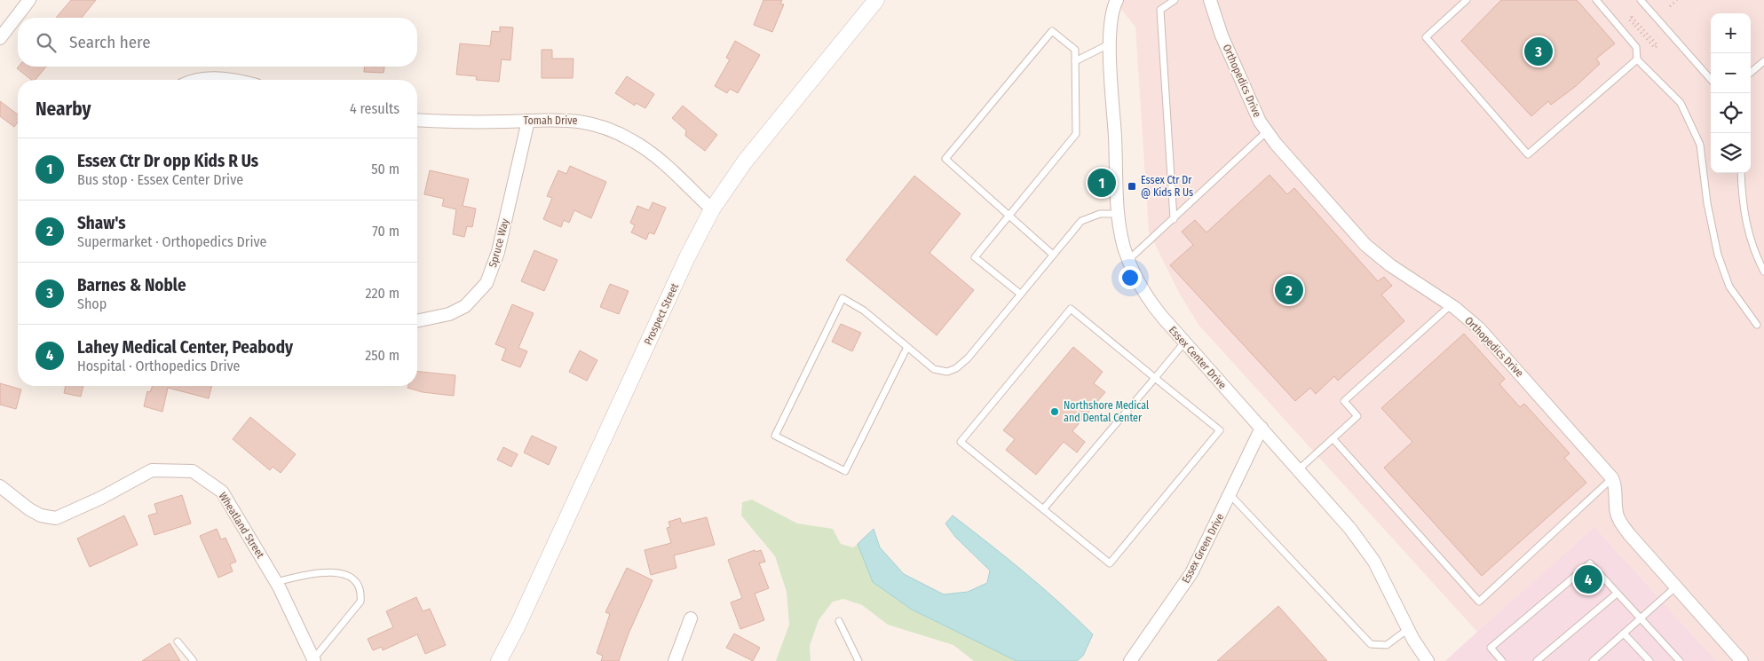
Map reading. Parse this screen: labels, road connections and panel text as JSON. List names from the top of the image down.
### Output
{
  "streets": {
    "street": [
      "Orthopedics Drive",
      "Tomah Drive",
      "Spruce Way",
      "Prospect Street",
      "Essex Center Drive",
      "Wheatland Street",
      "Essex Green Drive"
    ]
  },
  "crossings": [
    ["Tomah Drive", "Spruce Way"],
    ["Tomah Drive", "Prospect Street"],
    ["Essex Center Drive", "Essex Green Drive"]
  ],
  "places": {
    "transit": ["Essex Ctr Dr @ Kids R Us"],
    "other": ["Northshore Medical and Dental Center"]
  },
  "page": {
    "map_buttons": ["+", "−"],
    "search": "Search here",
    "pins": [
      "3",
      "1",
      "2",
      "4"
    ],
    "heading": ["Nearby", "4 results"],
    "list": [
      {
        "mark": "1",
        "name": "Essex Ctr Dr opp Kids R Us",
        "note": "Bus stop · Essex Center Drive",
        "value": "50 m"
      },
      {
        "mark": "2",
        "name": "Shaw's",
        "note": "Supermarket · Orthopedics Drive",
        "value": "70 m"
      },
      {
        "mark": "3",
        "name": "Barnes & Noble",
        "note": "Shop",
        "value": "220 m"
      },
      {
        "mark": "4",
        "name": "Lahey Medical Center, Peabody",
        "note": "Hospital · Orthopedics Drive",
        "value": "250 m"
      }
    ]
  }
}
